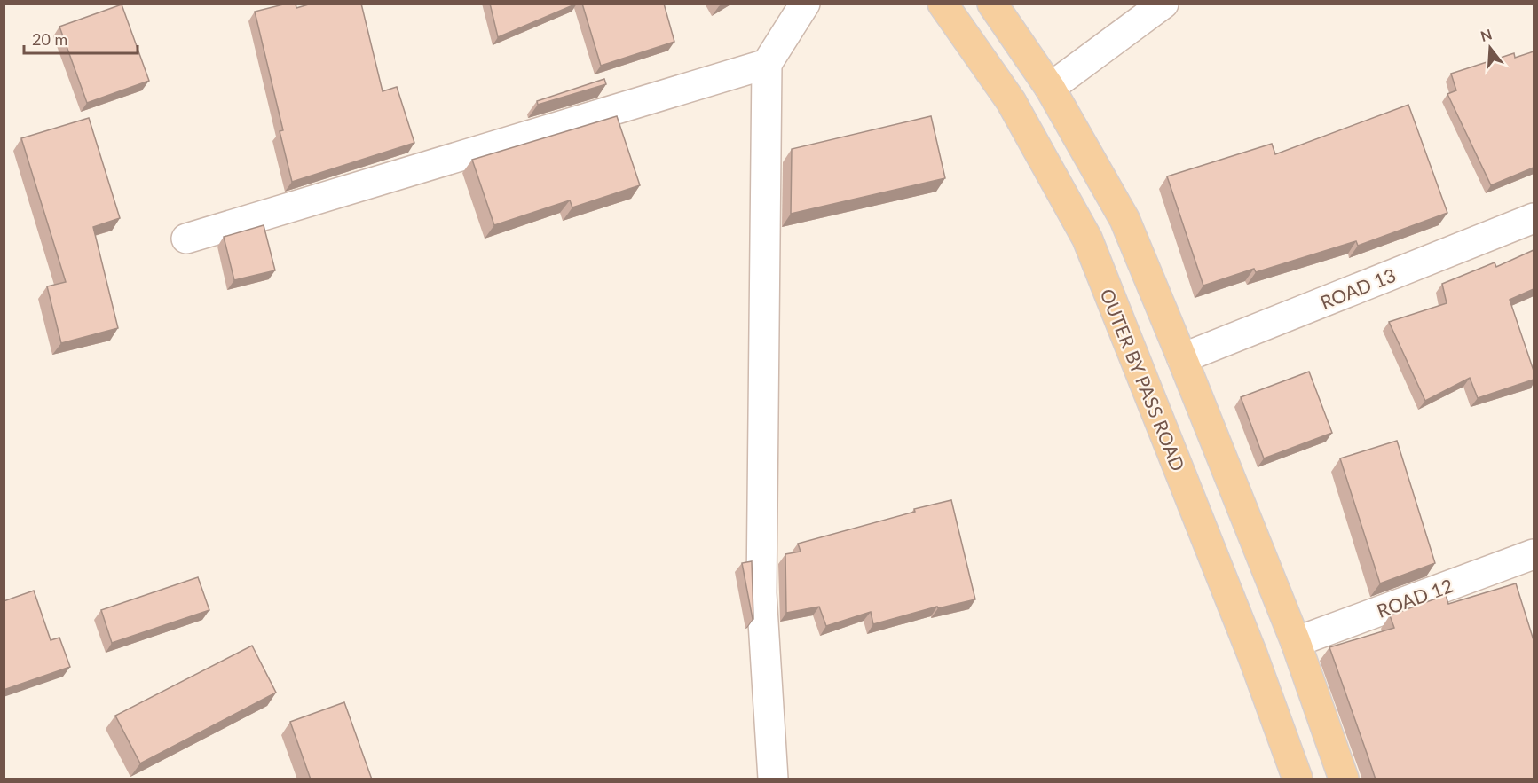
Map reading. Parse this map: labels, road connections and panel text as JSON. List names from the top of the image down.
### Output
{
  "streets": {
    "main road": ["OUTER BY PASS ROAD"],
    "street": ["ROAD 13", "ROAD 12"]
  },
  "scale_bar": "20 m",
  "north": "top"
}
